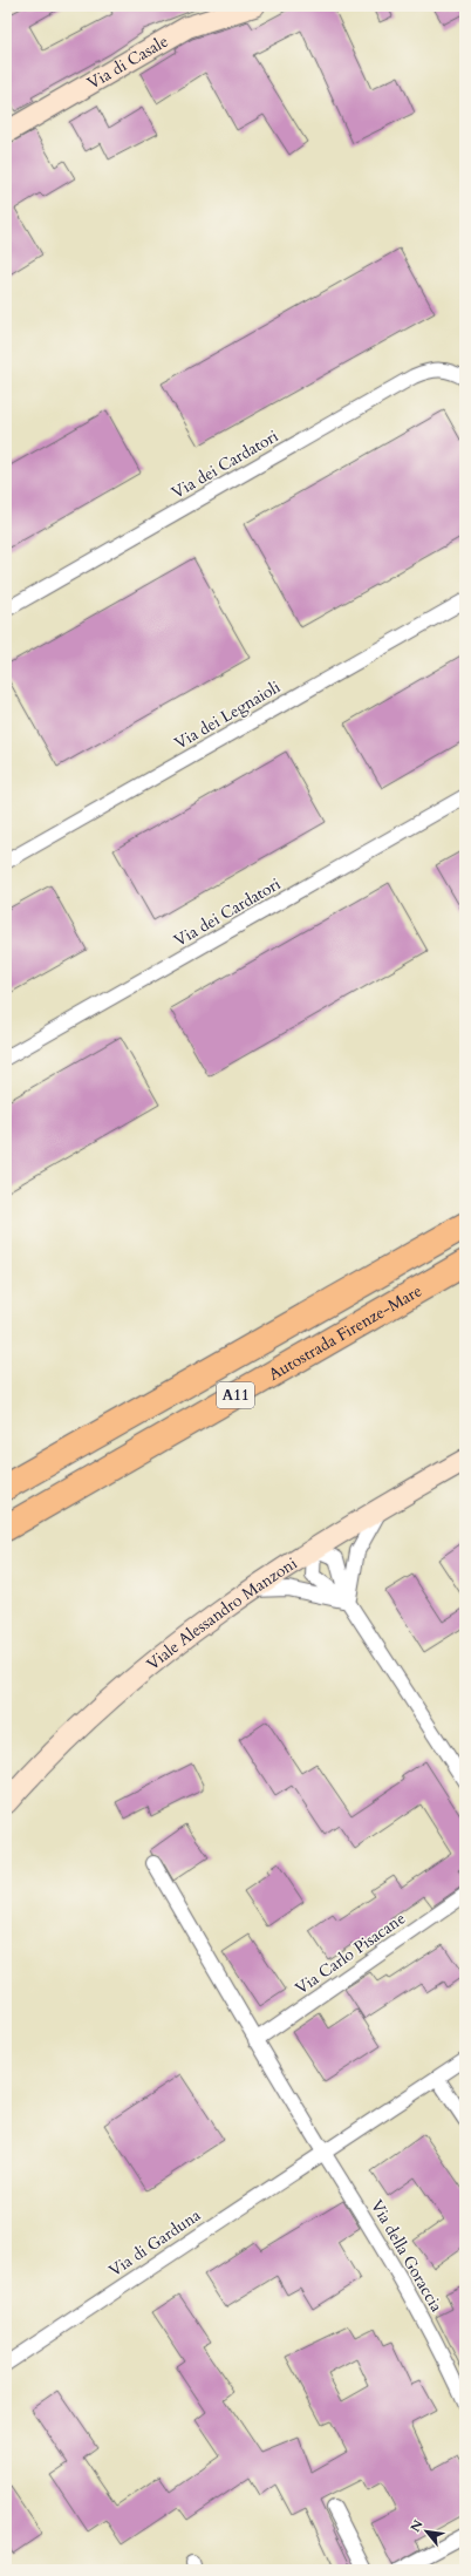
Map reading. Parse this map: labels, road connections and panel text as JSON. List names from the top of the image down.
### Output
{
  "streets": {
    "highway": ["Autostrada Firenze-Mare", "A11"],
    "street": [
      "Via di Casale",
      "Via dei Cardatori",
      "Via dei Legnaioli",
      "Viale Alessandro Manzoni",
      "Via Carlo Pisacane",
      "Via di Garduna",
      "Via della Goraccia"
    ]
  },
  "crossings": [
    ["Via Carlo Pisacane", "Via della Goraccia"],
    ["Via di Garduna", "Via della Goraccia"]
  ],
  "north": "top left"
}
